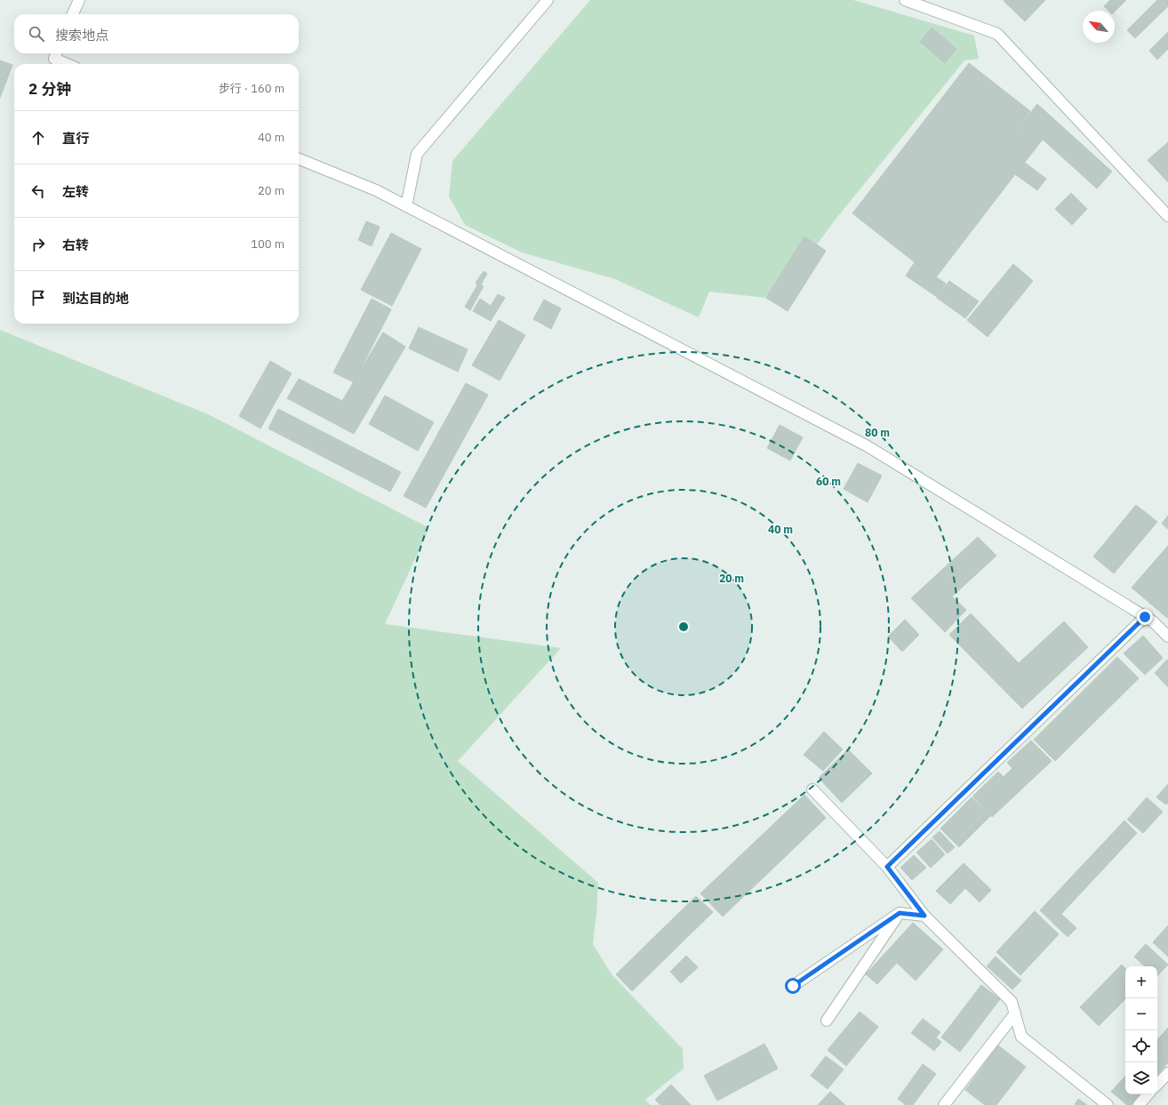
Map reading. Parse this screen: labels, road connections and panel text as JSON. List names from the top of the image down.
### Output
{
  "north": "top left",
  "page": {
    "search": "搜索地点",
    "heading": ["2 分钟", "步行 · 160 m"],
    "list": [
      ["直行", "40 m"],
      ["左转", "20 m"],
      ["右转", "100 m"],
      "到达目的地"
    ],
    "map_buttons": ["+", "−"]
  },
  "rings": [
    "80 m",
    "60 m",
    "40 m",
    "20 m"
  ]
}
